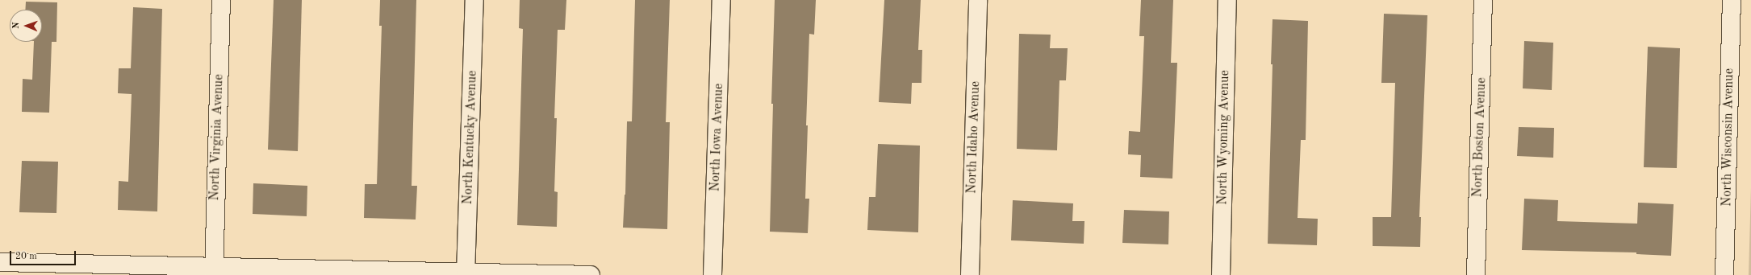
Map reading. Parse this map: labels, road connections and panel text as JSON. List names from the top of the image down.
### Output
{
  "streets": {
    "street": [
      "North Virginia Avenue",
      "North Kentucky Avenue",
      "North Iowa Avenue",
      "North Idaho Avenue",
      "North Wyoming Avenue",
      "North Boston Avenue",
      "North Wisconsin Avenue"
    ]
  },
  "scale_bar": "20 m",
  "north": "left"
}
